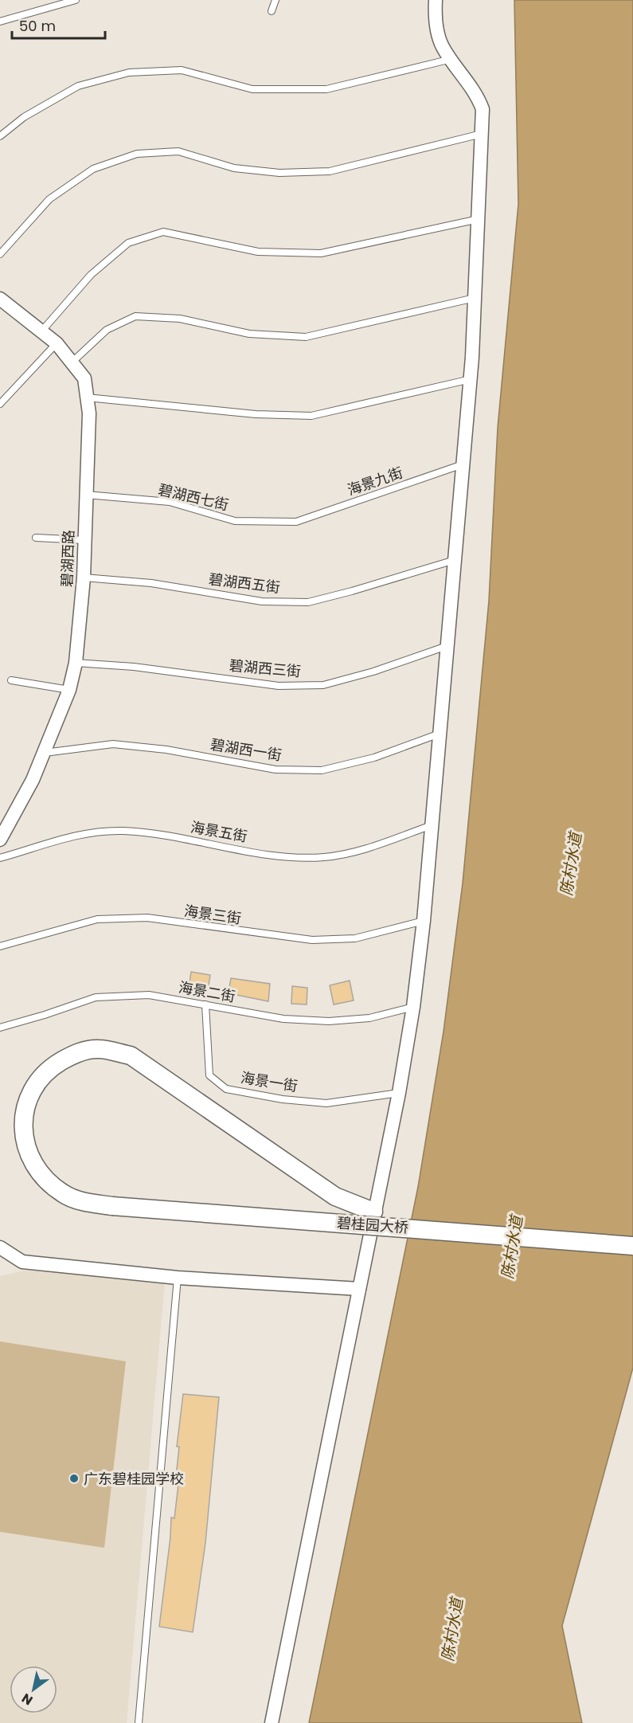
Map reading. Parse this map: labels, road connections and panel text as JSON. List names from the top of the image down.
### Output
{
  "streets": {
    "main road": ["碧桂园大桥"],
    "street": ["碧湖西路"],
    "lane": [
      "海景九街",
      "碧湖西七街",
      "碧湖西五街",
      "碧湖西三街",
      "碧湖西一街",
      "海景五街",
      "海景三街",
      "海景二街",
      "海景一街"
    ]
  },
  "crossings": [
    ["海景九街", "碧湖西七街"],
    ["碧湖西七街", "碧湖西路"],
    ["碧湖西路", "碧湖西五街"],
    ["碧湖西路", "碧湖西三街"],
    ["碧湖西路", "碧湖西一街"],
    ["海景二街", "海景一街"]
  ],
  "water": ["陈村水道"],
  "places": ["广东碧桂园学校"],
  "scale_bar": "50 m",
  "north": "bottom left"
}
